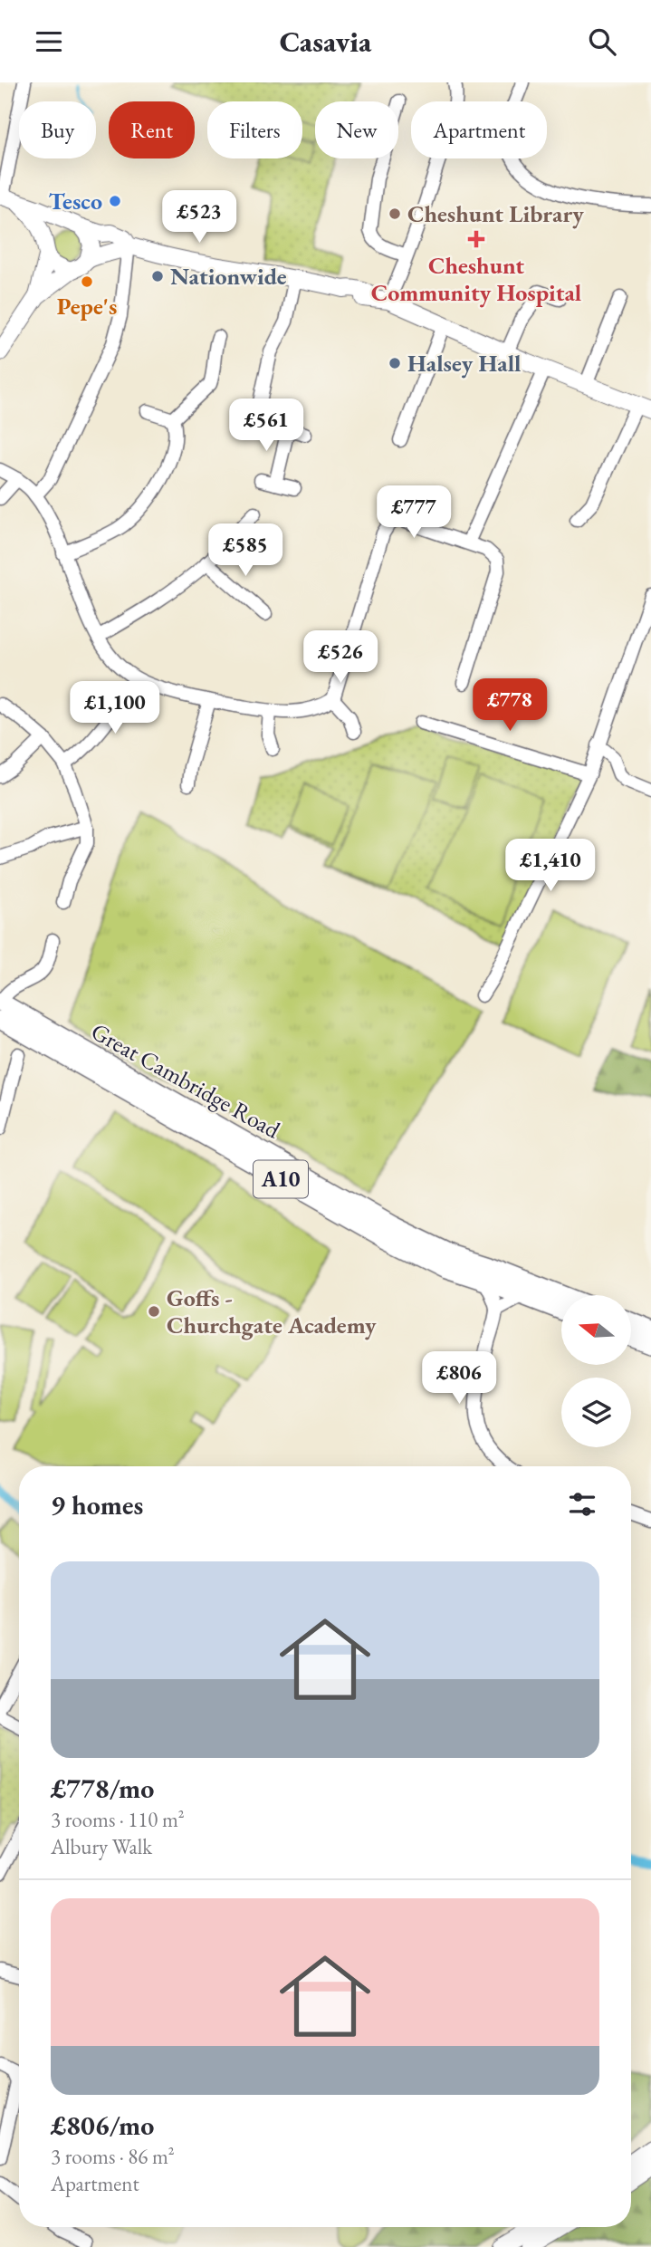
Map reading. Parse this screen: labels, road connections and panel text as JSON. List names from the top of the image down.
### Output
{
  "streets": {
    "highway": ["Great Cambridge Road", "A10"]
  },
  "places": {
    "other": [
      "Tesco",
      "Cheshunt Library",
      "Nationwide",
      "Pepe's",
      "Halsey Hall",
      "Goffs - Churchgate Academy"
    ],
    "health": ["Cheshunt Community Hospital"]
  },
  "north": "left",
  "page": {
    "header": "Casavia",
    "chip": [
      "Buy",
      "Rent",
      "Filters",
      "New",
      "Apartment"
    ],
    "price": [
      "£523",
      "£561",
      "£777",
      "£585",
      "£526",
      "£778",
      "£1,100",
      "£1,410",
      "£806"
    ],
    "heading": "9 homes",
    "list": [
      {
        "name": "£778/mo",
        "note": "3 rooms · 110 m² · Albury Walk"
      },
      {
        "name": "£806/mo",
        "note": "3 rooms · 86 m² · Apartment"
      }
    ]
  }
}
